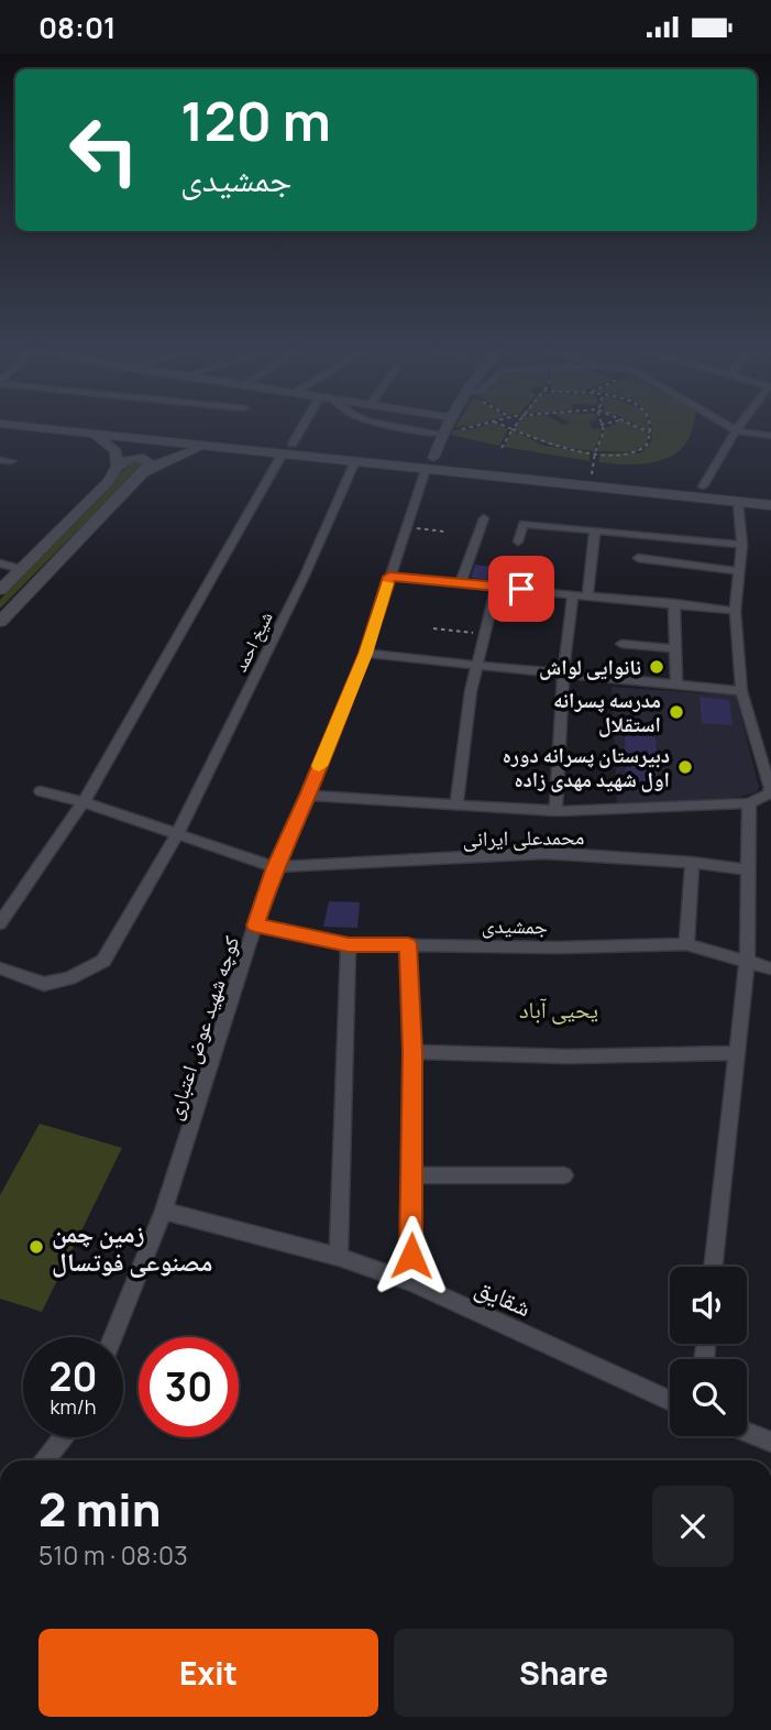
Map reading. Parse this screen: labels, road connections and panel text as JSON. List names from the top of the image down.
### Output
{
  "streets": {
    "street": [
      "شیخ احمد",
      "محمدعلی ایرانی",
      "جمشیدی",
      "کوچه شهید عوض اعتباری",
      "شقایق"
    ]
  },
  "crossings": [
    ["محمدعلی ایرانی", "کوچه شهید عوض اعتباری"],
    ["جمشیدی", "کوچه شهید عوض اعتباری"],
    ["کوچه شهید عوض اعتباری", "شقایق"]
  ],
  "districts": ["یحیی آباد"],
  "places": [
    "نانوایی لواش",
    "مدرسه پسرانه استقلال",
    "دبیرستان پسرانه دوره اول شهید مهدی زاده",
    "زمین چمن مصنوعی فوتسال"
  ],
  "page": {
    "status": "08:01",
    "turn": ["120 m", "جمشیدی"],
    "speed": "20 km/h",
    "limit": "30",
    "heading": ["2 min", "510 m · 08:03"],
    "buttons": ["Exit", "Share"]
  }
}
